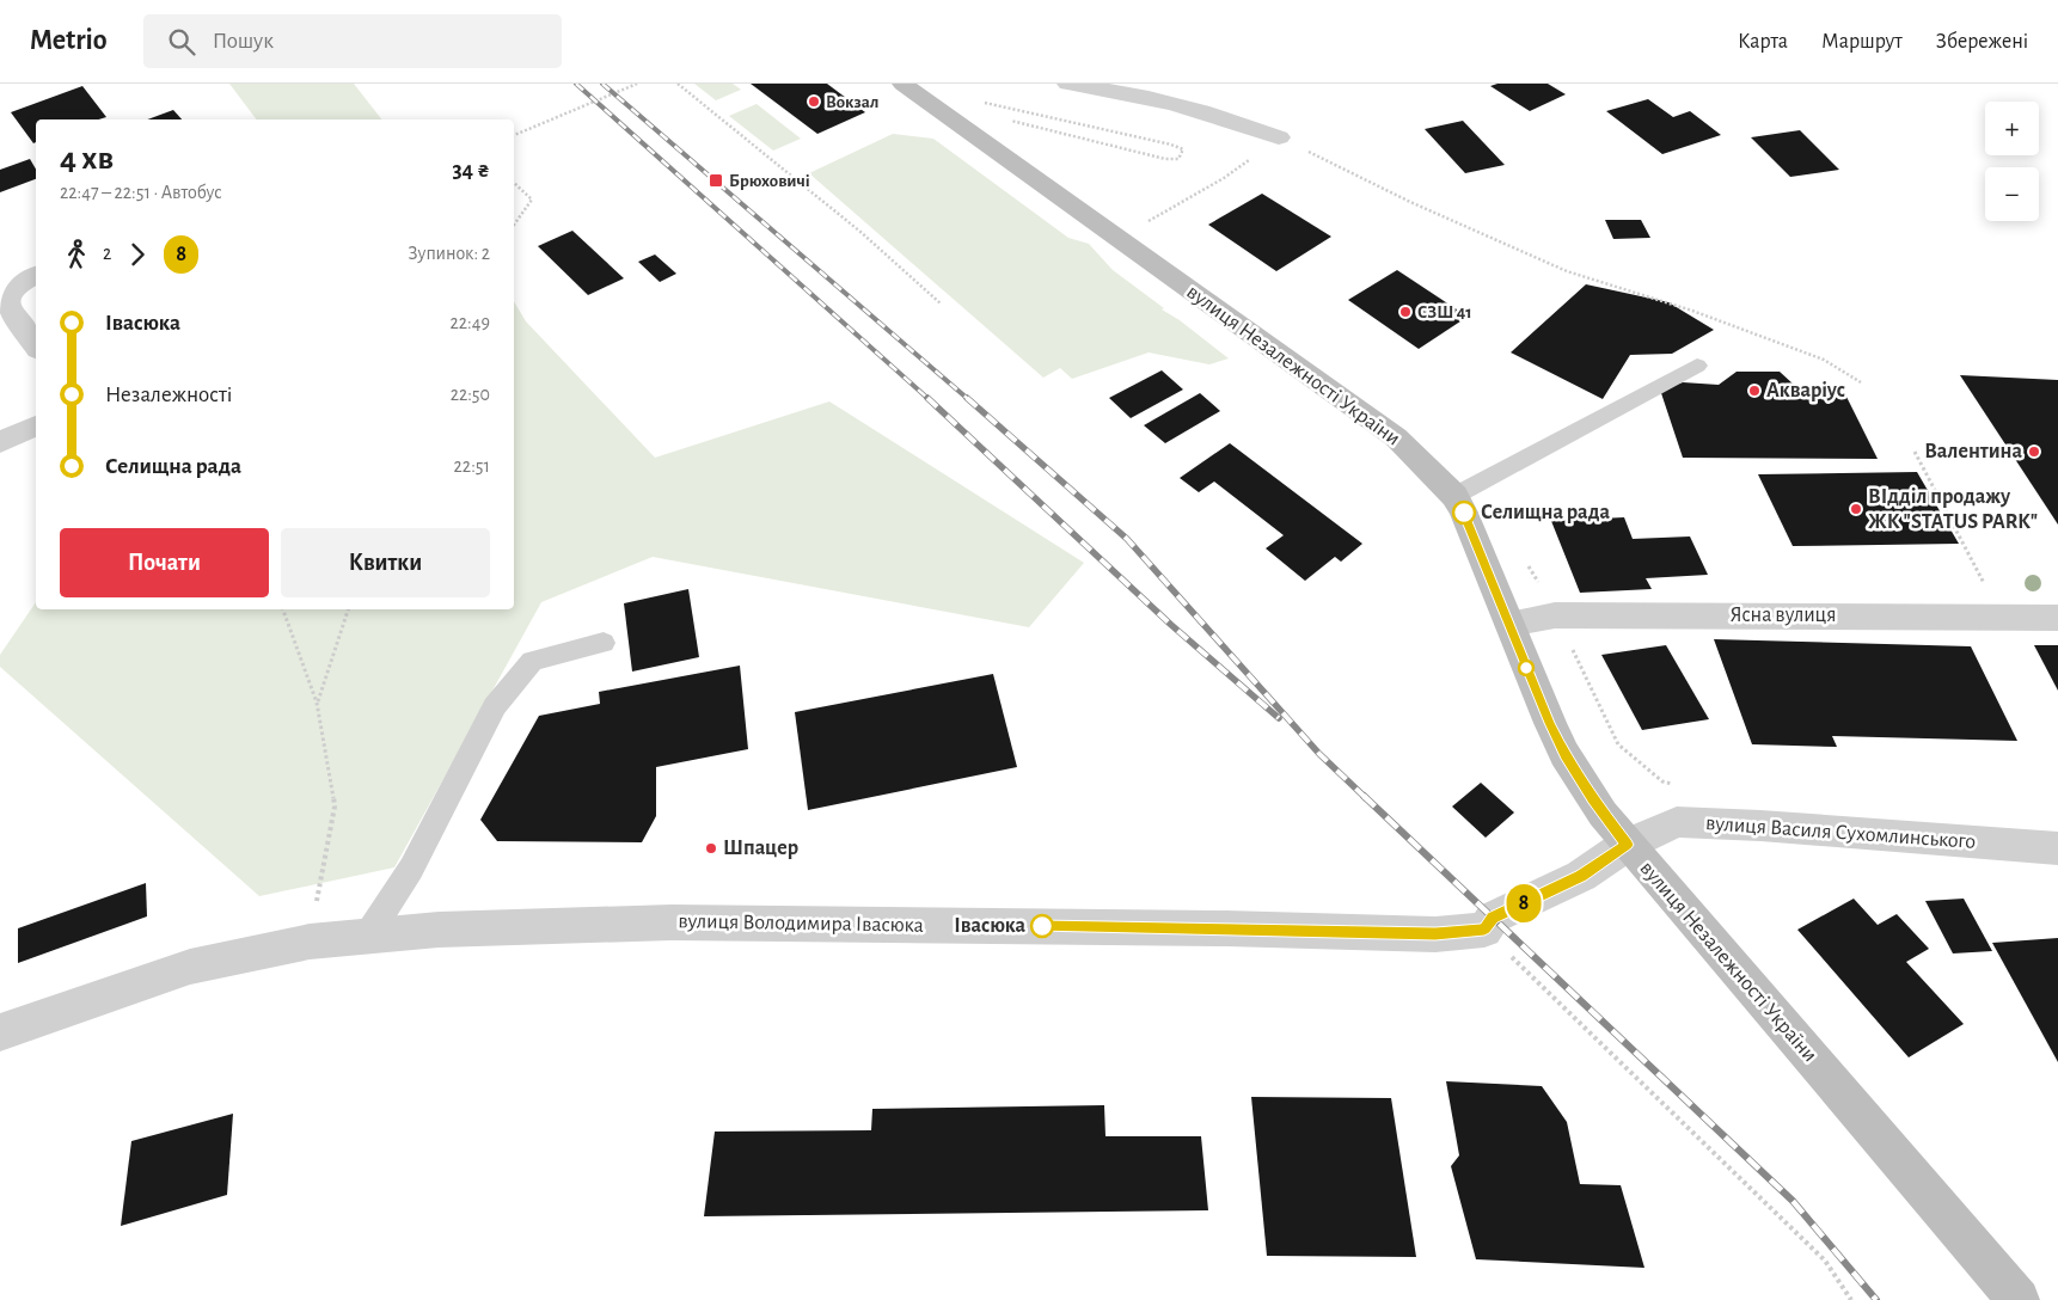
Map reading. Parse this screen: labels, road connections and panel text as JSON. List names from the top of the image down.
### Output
{
  "streets": {
    "main road": ["вулиця Незалежності України"],
    "street": ["Ясна вулиця", "вулиця Василя Сухомлинського", "вулиця Володимира Івасюка"]
  },
  "crossings": [
    ["вулиця Незалежності України", "Ясна вулиця"],
    ["вулиця Незалежності України", "вулиця Василя Сухомлинського"]
  ],
  "places": {
    "other": [
      "Вокзал",
      "СЗШ 41",
      "Акваріус",
      "Валентина",
      "ВІдділ продажу ЖК \"STATUS PARK\"",
      "Селищна рада",
      "Шпацер",
      "Івасюка"
    ],
    "transit": ["Брюховичі"]
  },
  "lines": ["bus line 8"],
  "page": {
    "header": "Metrio",
    "search": "Пошук",
    "nav": ["Карта", "Маршрут", "Збережені"],
    "on_map": "8",
    "map_buttons": ["+", "−"],
    "heading": ["4 хв", "22:47 – 22:51 · Автобус", "34 ₴"],
    "legs": ["2", "8", "Зупинок: 2"],
    "list": [
      {
        "name": "Івасюка",
        "value": "22:49"
      },
      {
        "name": "Незалежності",
        "value": "22:50"
      },
      {
        "name": "Селищна рада",
        "value": "22:51"
      }
    ],
    "buttons": ["Почати", "Квитки"]
  }
}
